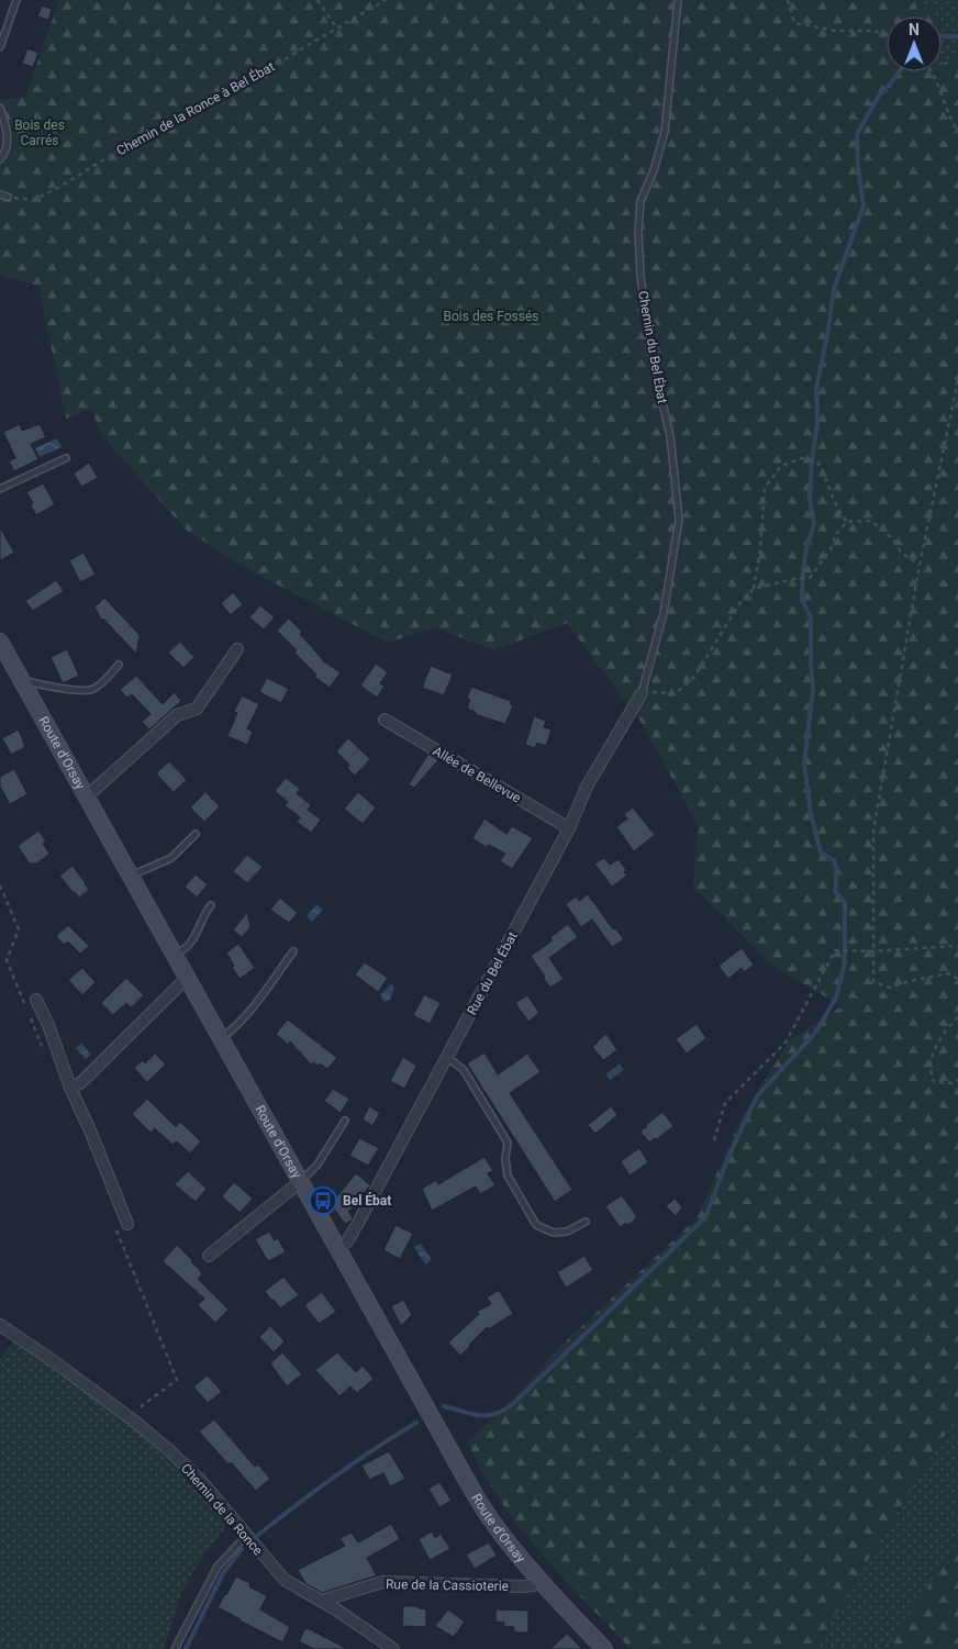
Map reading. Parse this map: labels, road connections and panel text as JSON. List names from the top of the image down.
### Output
{
  "streets": {
    "main road": ["Route d'Orsay"],
    "street": [
      "Allée de Bellevue",
      "Rue du Bel Ébat",
      "Chemin de la Ronce",
      "Rue de la Cassioterie"
    ],
    "lane": ["Chemin du Bel Ébat"],
    "path": ["Chemin de la Ronce à Bel Ébat"]
  },
  "crossings": [
    ["Chemin du Bel Ébat", "Rue du Bel Ébat"],
    ["Route d'Orsay", "Rue du Bel Ébat"],
    ["Route d'Orsay", "Rue de la Cassioterie"],
    ["Allée de Bellevue", "Rue du Bel Ébat"],
    ["Chemin de la Ronce", "Rue de la Cassioterie"]
  ],
  "parks": ["Bois des Carrés", "Bois des Fossés"],
  "places": {
    "bus stop": ["Bel Ébat"]
  },
  "north": "top"
}
